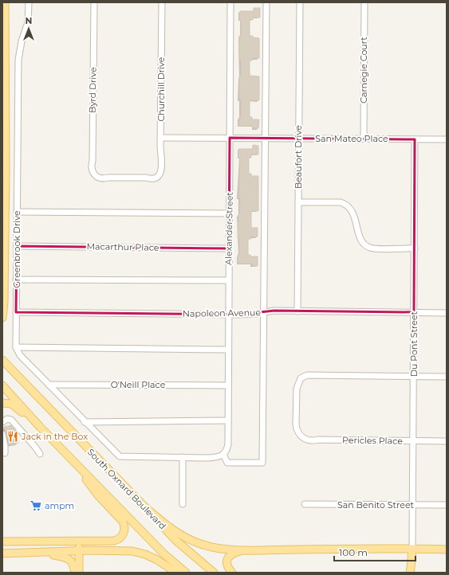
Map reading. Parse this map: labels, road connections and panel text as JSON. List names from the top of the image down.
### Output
{
  "streets": {
    "main road": ["South Oxnard Boulevard"],
    "street": [
      "Carnegie Court",
      "Churchill Drive",
      "Byrd Drive",
      "San Mateo Place",
      "Beaufort Drive",
      "Alexander Street",
      "Macarthur Place",
      "Greenbrook Drive",
      "Napoleon Avenue",
      "Du Pont Street",
      "O'Neill Place",
      "Pericles Place",
      "San Benito Street"
    ]
  },
  "crossings": [
    ["Carnegie Court", "San Mateo Place"],
    ["Churchill Drive", "Byrd Drive"],
    ["Churchill Drive", "San Mateo Place"],
    ["San Mateo Place", "Beaufort Drive"],
    ["San Mateo Place", "Alexander Street"],
    ["San Mateo Place", "Du Pont Street"],
    ["Beaufort Drive", "Napoleon Avenue"],
    ["Alexander Street", "Macarthur Place"],
    ["Alexander Street", "Napoleon Avenue"],
    ["Alexander Street", "O'Neill Place"],
    ["Macarthur Place", "Greenbrook Drive"],
    ["Greenbrook Drive", "Napoleon Avenue"],
    ["Napoleon Avenue", "Du Pont Street"],
    ["Du Pont Street", "Pericles Place"],
    ["Du Pont Street", "San Benito Street"]
  ],
  "places": {
    "restaurant": ["Jack in the Box"],
    "supermarket": ["ampm"]
  },
  "scale_bar": "100 m",
  "north": "top"
}
